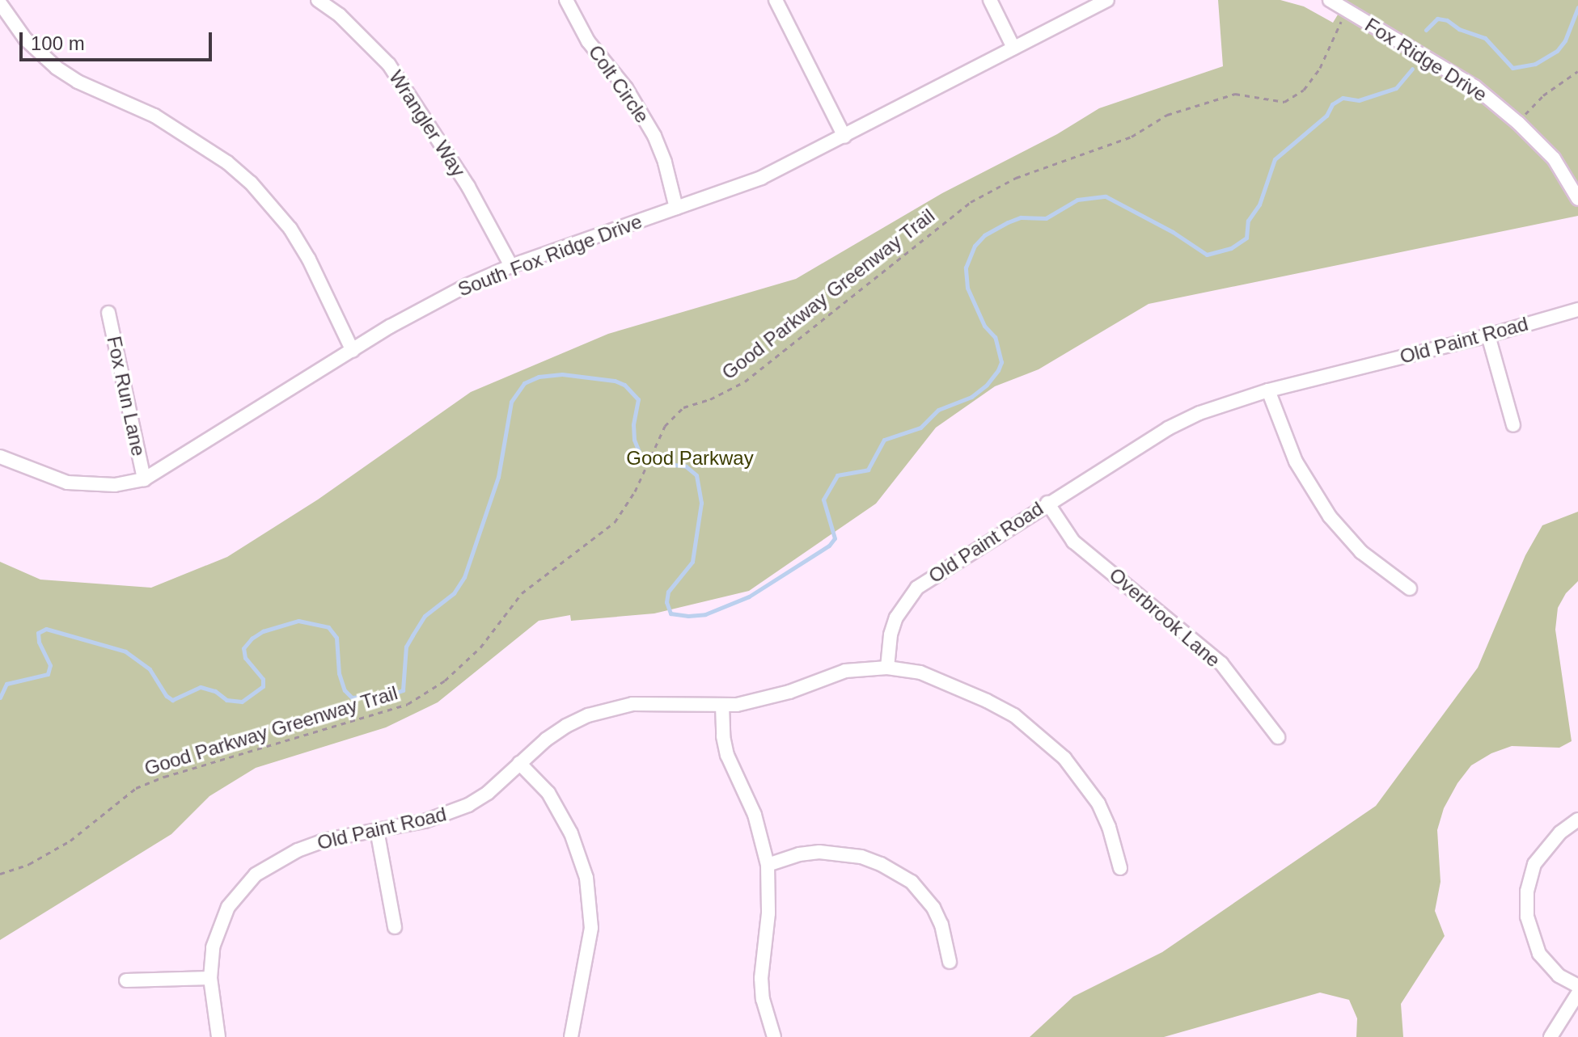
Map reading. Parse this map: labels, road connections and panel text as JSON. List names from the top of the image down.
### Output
{
  "streets": {
    "street": [
      "Fox Ridge Drive",
      "Colt Circle",
      "Wrangler Way",
      "South Fox Ridge Drive",
      "Old Paint Road",
      "Fox Run Lane",
      "Overbrook Lane"
    ],
    "path": ["Good Parkway Greenway Trail"]
  },
  "crossings": [
    ["Fox Ridge Drive", "Good Parkway Greenway Trail"],
    ["Colt Circle", "South Fox Ridge Drive"],
    ["Wrangler Way", "South Fox Ridge Drive"],
    ["South Fox Ridge Drive", "Fox Run Lane"],
    ["Old Paint Road", "Overbrook Lane"]
  ],
  "parks": ["Good Parkway"],
  "scale_bar": "100 m"
}
